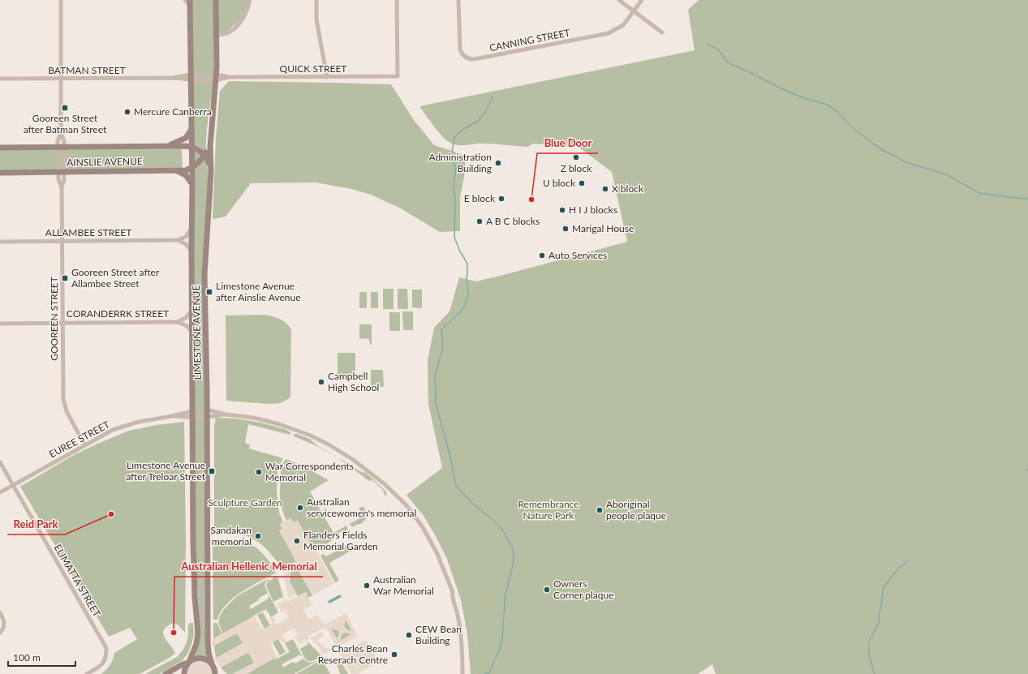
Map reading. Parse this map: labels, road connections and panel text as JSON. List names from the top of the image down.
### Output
{
  "streets": {
    "main road": ["AINSLIE AVENUE", "LIMESTONE AVENUE"],
    "street": [
      "CANNING STREET",
      "QUICK STREET",
      "BATMAN STREET",
      "ALLAMBEE STREET",
      "CORANDERRK STREET",
      "GOOREEN STREET",
      "EUREE STREET",
      "ELIMATTA STREET"
    ]
  },
  "crossings": [
    ["QUICK STREET", "BATMAN STREET"],
    ["QUICK STREET", "LIMESTONE AVENUE"],
    ["BATMAN STREET", "GOOREEN STREET"],
    ["BATMAN STREET", "LIMESTONE AVENUE"],
    ["AINSLIE AVENUE", "GOOREEN STREET"],
    ["AINSLIE AVENUE", "LIMESTONE AVENUE"],
    ["ALLAMBEE STREET", "GOOREEN STREET"],
    ["CORANDERRK STREET", "GOOREEN STREET"],
    ["CORANDERRK STREET", "LIMESTONE AVENUE"],
    ["GOOREEN STREET", "EUREE STREET"],
    ["LIMESTONE AVENUE", "EUREE STREET"],
    ["EUREE STREET", "ELIMATTA STREET"]
  ],
  "parks": ["Sculpture Garden", "Remembrance Nature Park"],
  "places": {
    "transit": [
      "Gooreen Street after Batman Street",
      "Gooreen Street after Allambee Street",
      "Limestone Avenue after Ainslie Avenue",
      "Limestone Avenue after Treloar Street"
    ],
    "other": [
      "Mercure Canberra",
      "Z block",
      "Administration Building",
      "U block",
      "X block",
      "E block",
      "Blue Door",
      "H I J blocks",
      "A B C blocks",
      "Marigal House",
      "Auto Services",
      "Campbell High School",
      "War Correspondents Memorial",
      "Australian servicewomen's memorial",
      "Aboriginal people plaque",
      "Reid Park",
      "Sandakan memorial",
      "Flanders Fields Memorial Garden",
      "Australian War Memorial",
      "Owners Corner plaque",
      "Australian Hellenic Memorial",
      "CEW Bean Building",
      "Charles Bean Reserach Centre"
    ]
  },
  "scale_bar": "100 m"
}
